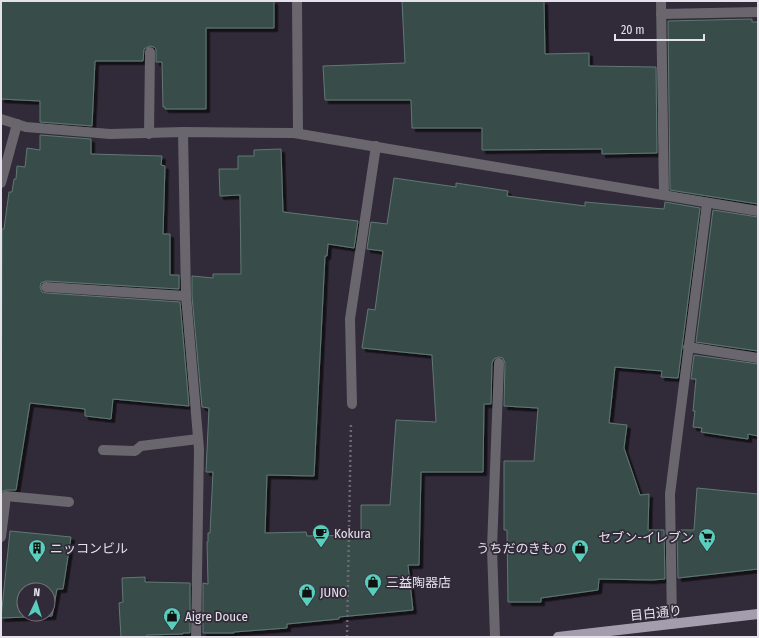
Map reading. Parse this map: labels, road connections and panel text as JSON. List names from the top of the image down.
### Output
{
  "streets": {
    "main road": ["目白通り"]
  },
  "places": {
    "cafe": ["Kokura"],
    "supermarket": ["セブン-イレブン"],
    "building": ["ニッコンビル"],
    "shop": [
      "うちだのきもの",
      "三益陶器店",
      "JUNO",
      "Aigre Douce"
    ]
  },
  "scale_bar": "20 m",
  "north": "top"
}
